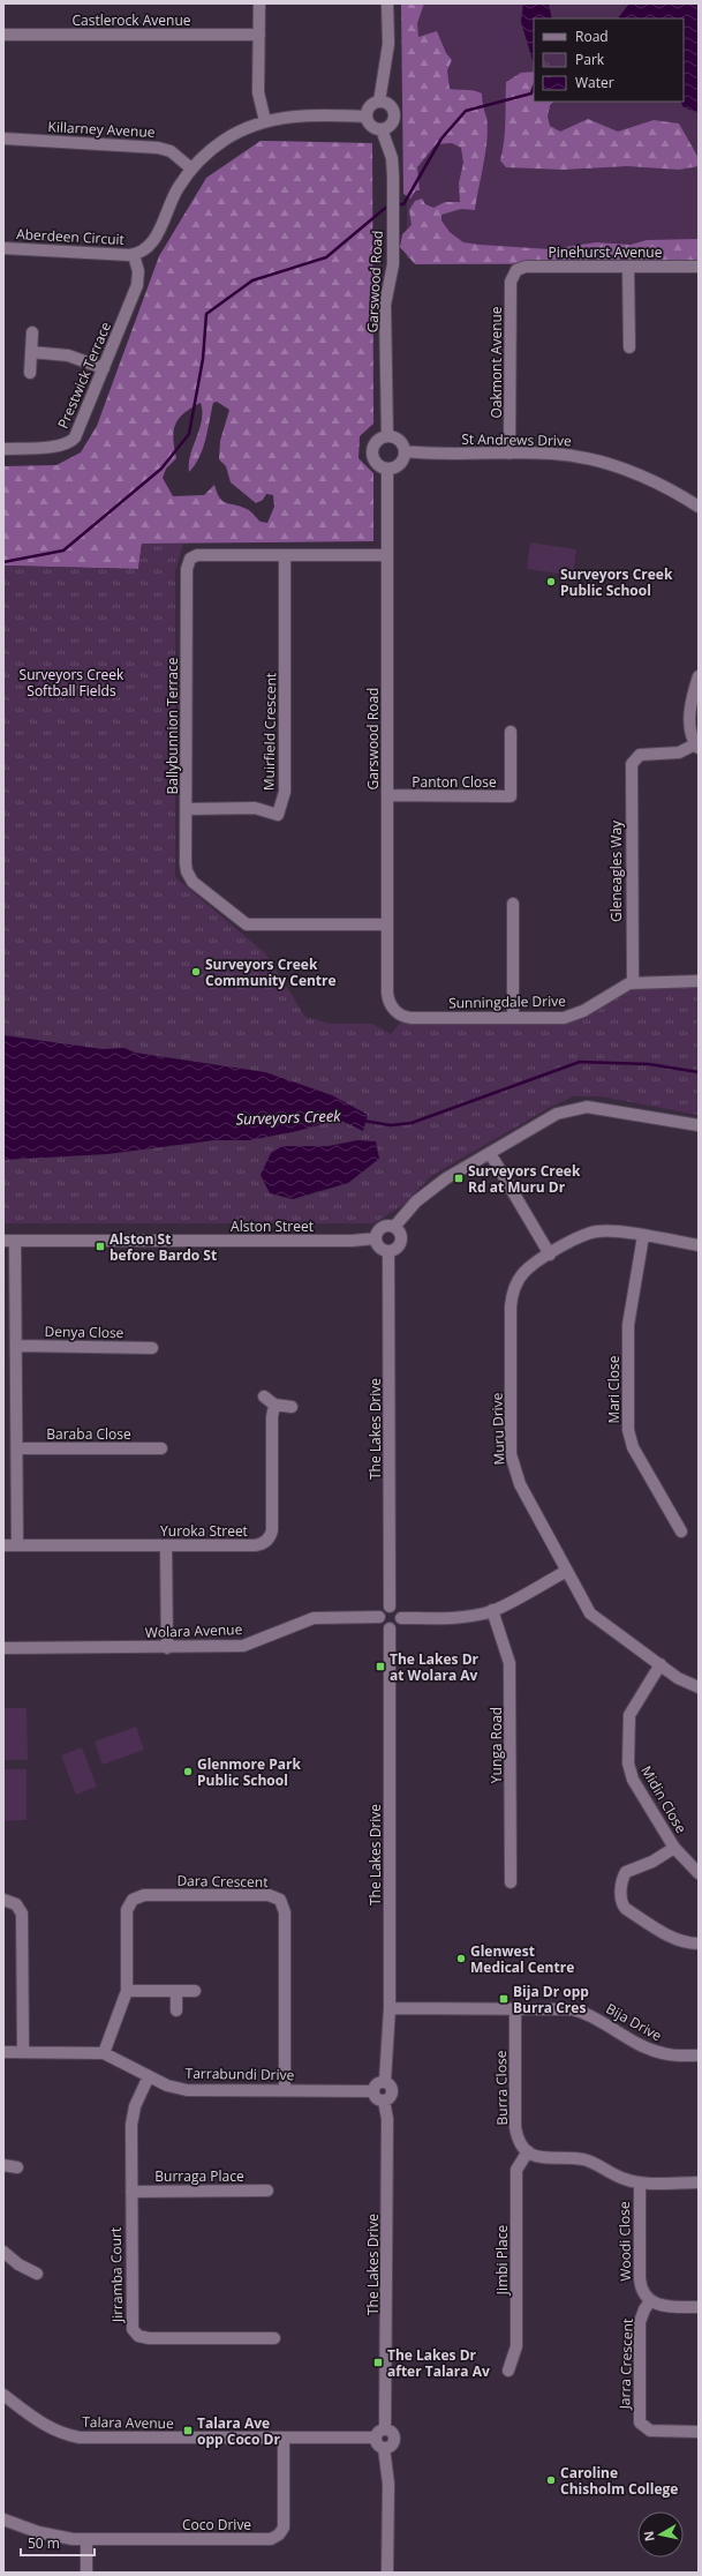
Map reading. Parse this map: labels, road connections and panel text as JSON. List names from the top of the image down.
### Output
{
  "streets": {
    "street": [
      "Castlerock Avenue",
      "Killarney Avenue",
      "Aberdeen Circuit",
      "Pinehurst Avenue",
      "Garswood Road",
      "Oakmont Avenue",
      "Prestwick Terrace",
      "St Andrews Drive",
      "Ballybunnion Terrace",
      "Muirfield Crescent",
      "Panton Close",
      "Gleneagles Way",
      "Sunningdale Drive",
      "Alston Street",
      "Denya Close",
      "Mari Close",
      "The Lakes Drive",
      "Muru Drive",
      "Baraba Close",
      "Yuroka Street",
      "Wolara Avenue",
      "Yunga Road",
      "Midin Close",
      "Dara Crescent",
      "Bija Drive",
      "Tarrabundi Drive",
      "Burra Close",
      "Burraga Place",
      "Woodi Close",
      "Jimbi Place",
      "Jirramba Court",
      "Jarra Crescent",
      "Talara Avenue",
      "Coco Drive"
    ]
  },
  "crossings": [
    ["Killarney Avenue", "Aberdeen Circuit"],
    ["Aberdeen Circuit", "Garswood Road"],
    ["Aberdeen Circuit", "Prestwick Terrace"],
    ["Pinehurst Avenue", "Oakmont Avenue"],
    ["Garswood Road", "St Andrews Drive"],
    ["Garswood Road", "Ballybunnion Terrace"],
    ["Garswood Road", "Panton Close"],
    ["Garswood Road", "Sunningdale Drive"],
    ["Oakmont Avenue", "St Andrews Drive"],
    ["Ballybunnion Terrace", "Muirfield Crescent"],
    ["Gleneagles Way", "Sunningdale Drive"],
    ["Alston Street", "The Lakes Drive"],
    ["Mari Close", "Muru Drive"],
    ["The Lakes Drive", "Wolara Avenue"],
    ["The Lakes Drive", "Bija Drive"],
    ["The Lakes Drive", "Tarrabundi Drive"],
    ["The Lakes Drive", "Talara Avenue"],
    ["Muru Drive", "Midin Close"],
    ["Dara Crescent", "Tarrabundi Drive"],
    ["Bija Drive", "Burra Close"],
    ["Tarrabundi Drive", "Jirramba Court"],
    ["Burra Close", "Jimbi Place"],
    ["Burraga Place", "Jirramba Court"],
    ["Woodi Close", "Jarra Crescent"],
    ["Talara Avenue", "Coco Drive"]
  ],
  "water": ["Surveyors Creek"],
  "parks": ["Surveyors Creek Softball Fields"],
  "places": {
    "other": [
      "Surveyors Creek Public School",
      "Surveyors Creek Community Centre",
      "Glenmore Park Public School",
      "Glenwest Medical Centre",
      "Caroline Chisholm College"
    ],
    "transit": [
      "Surveyors Creek Rd at Muru Dr",
      "Alston St before Bardo St",
      "The Lakes Dr at Wolara Av",
      "Bija Dr opp Burra Cres",
      "The Lakes Dr after Talara Av",
      "Talara Ave opp Coco Dr"
    ]
  },
  "legend": ["Road", "Park", "Water"],
  "scale_bar": "50 m",
  "north": "left"
}
